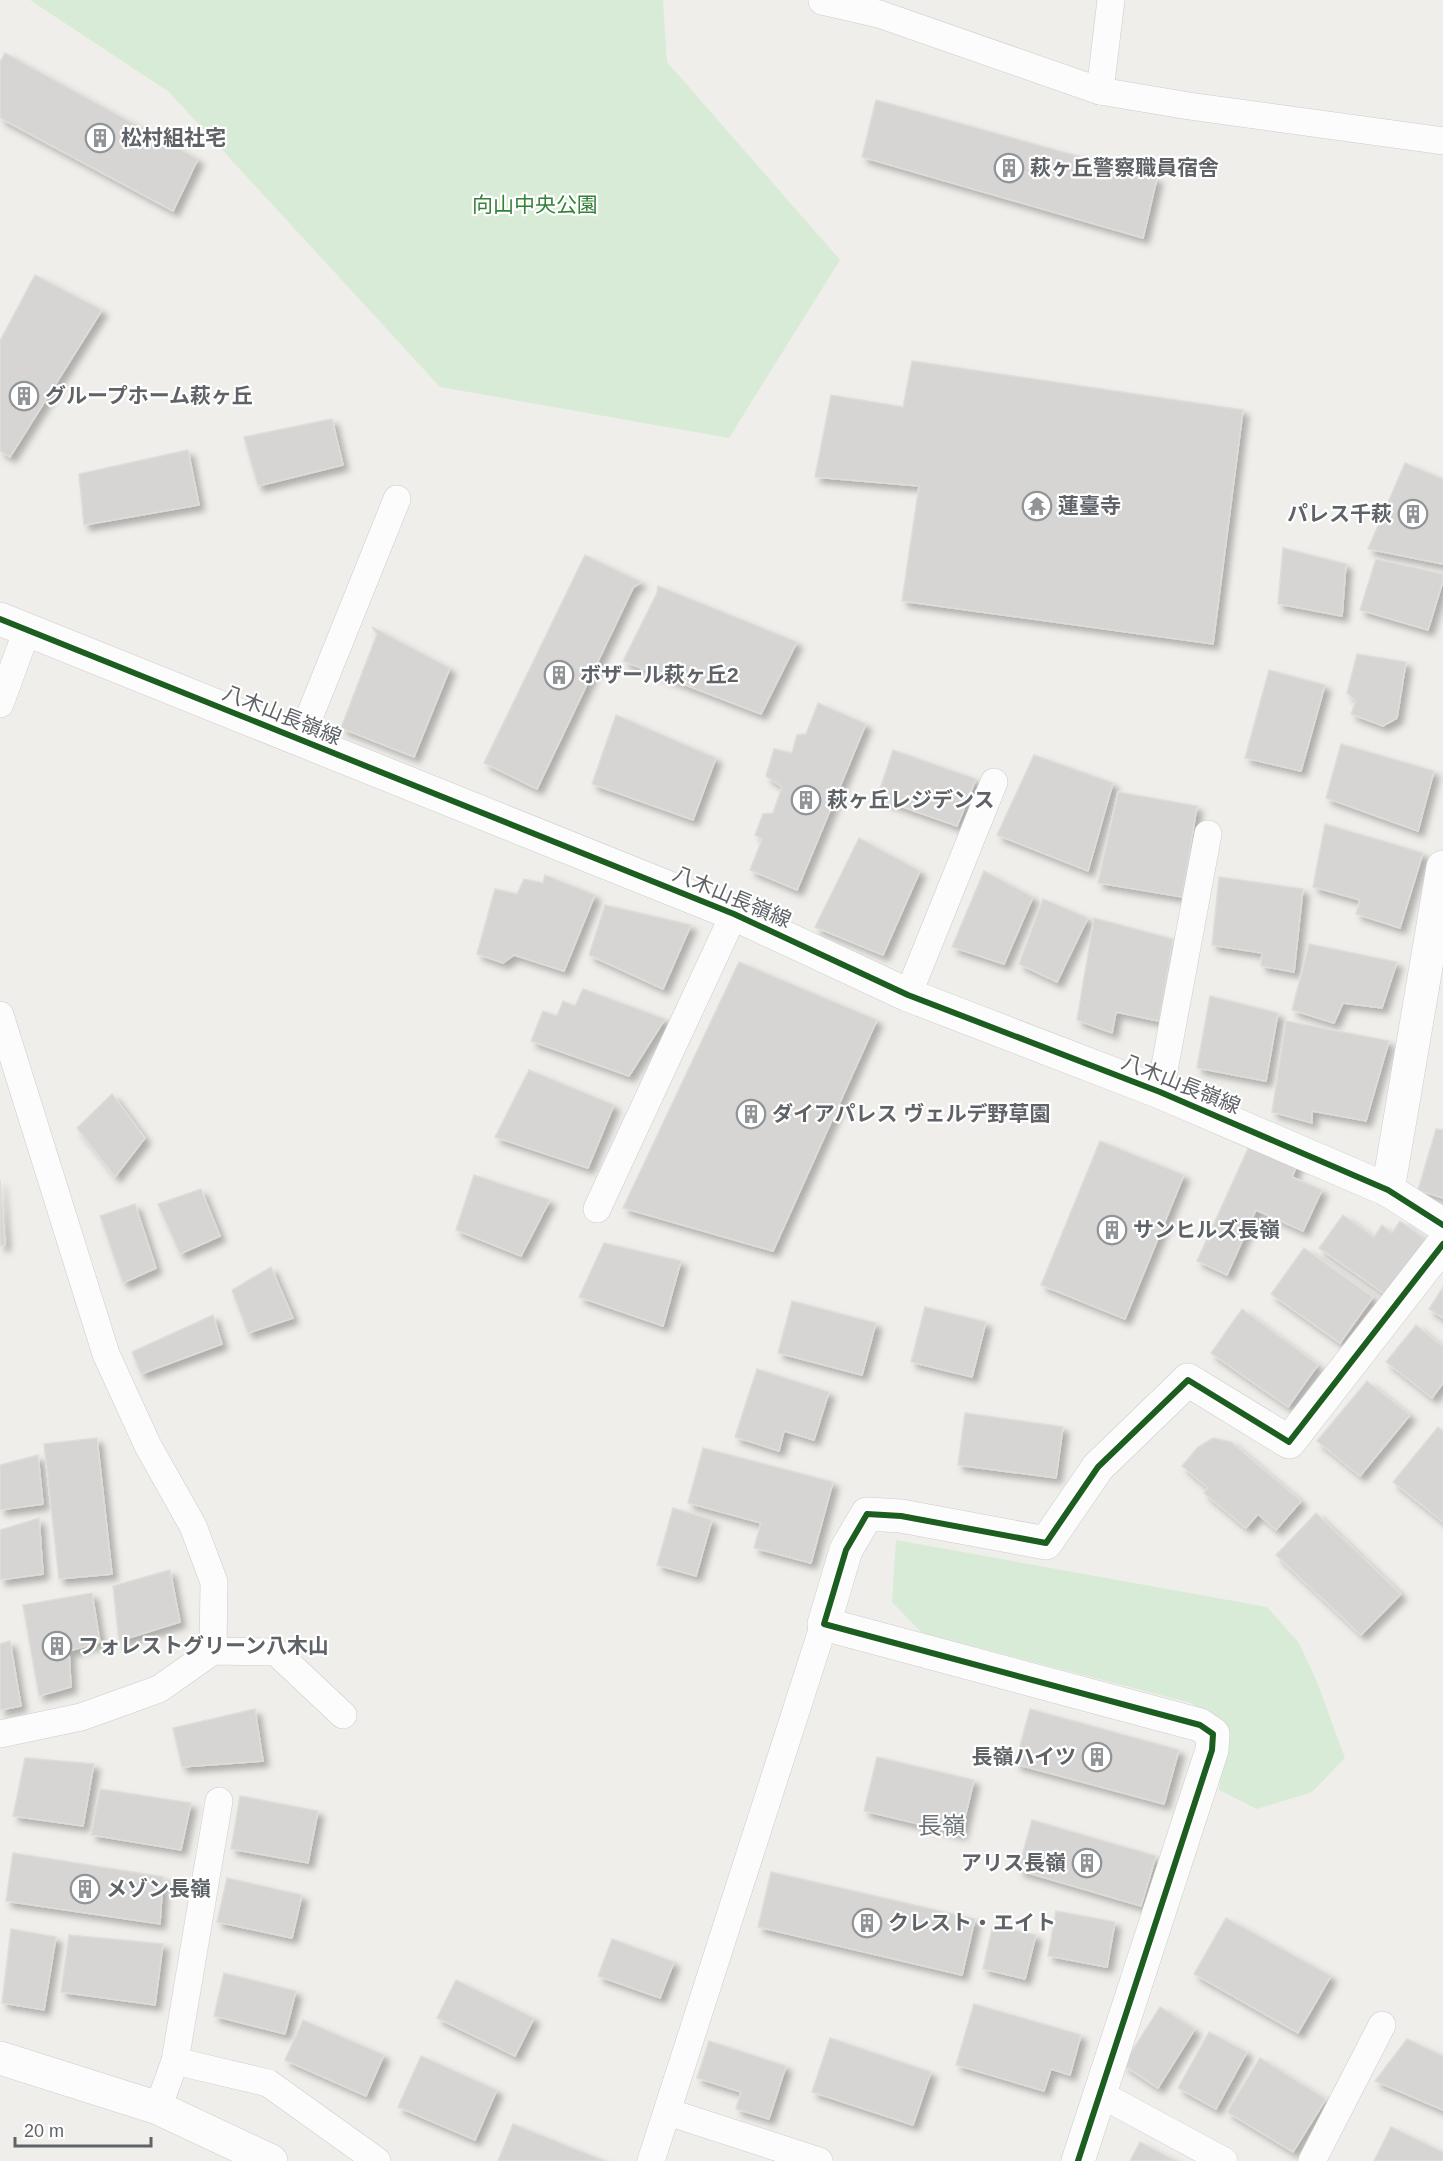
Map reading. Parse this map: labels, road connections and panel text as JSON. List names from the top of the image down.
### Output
{
  "streets": {
    "street": ["八木山長嶺線"]
  },
  "districts": ["長嶺"],
  "parks": ["向山中央公園"],
  "places": {
    "building": [
      "松村組社宅",
      "萩ヶ丘警察職員宿舎",
      "グループホーム萩ヶ丘",
      "パレス千萩",
      "ボザール萩ヶ丘2",
      "萩ヶ丘レジデンス",
      "ダイアパレス ヴェルデ野草園",
      "サンヒルズ長嶺",
      "フォレストグリーン八木山",
      "長嶺ハイツ",
      "アリス長嶺",
      "メゾン長嶺",
      "クレスト・エイト"
    ],
    "temple": ["蓮臺寺"]
  },
  "scale_bar": "20 m"
}
